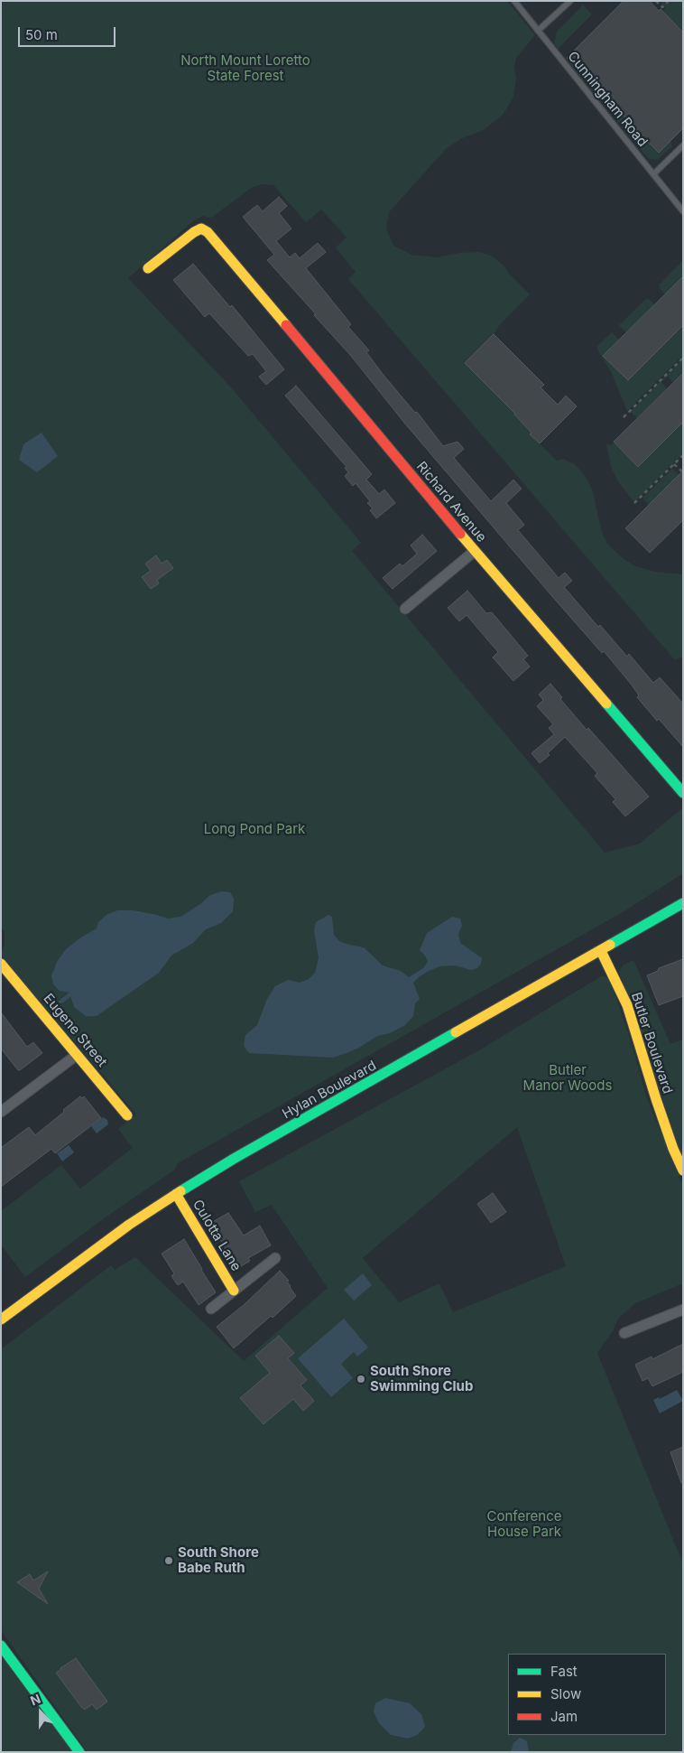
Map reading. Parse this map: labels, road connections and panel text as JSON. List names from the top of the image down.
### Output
{
  "streets": {
    "street": [
      "Richard Avenue",
      "Eugene Street",
      "Butler Boulevard",
      "Hylan Boulevard",
      "Culotta Lane"
    ],
    "lane": ["Cunningham Road"]
  },
  "crossings": [
    ["Butler Boulevard", "Hylan Boulevard"],
    ["Hylan Boulevard", "Culotta Lane"]
  ],
  "parks": [
    "North Mount Loretto State Forest",
    "Long Pond Park",
    "Butler Manor Woods",
    "Conference House Park"
  ],
  "places": ["South Shore Swimming Club", "South Shore Babe Ruth"],
  "legend": ["Fast", "Slow", "Jam"],
  "scale_bar": "50 m",
  "north": "top"
}
